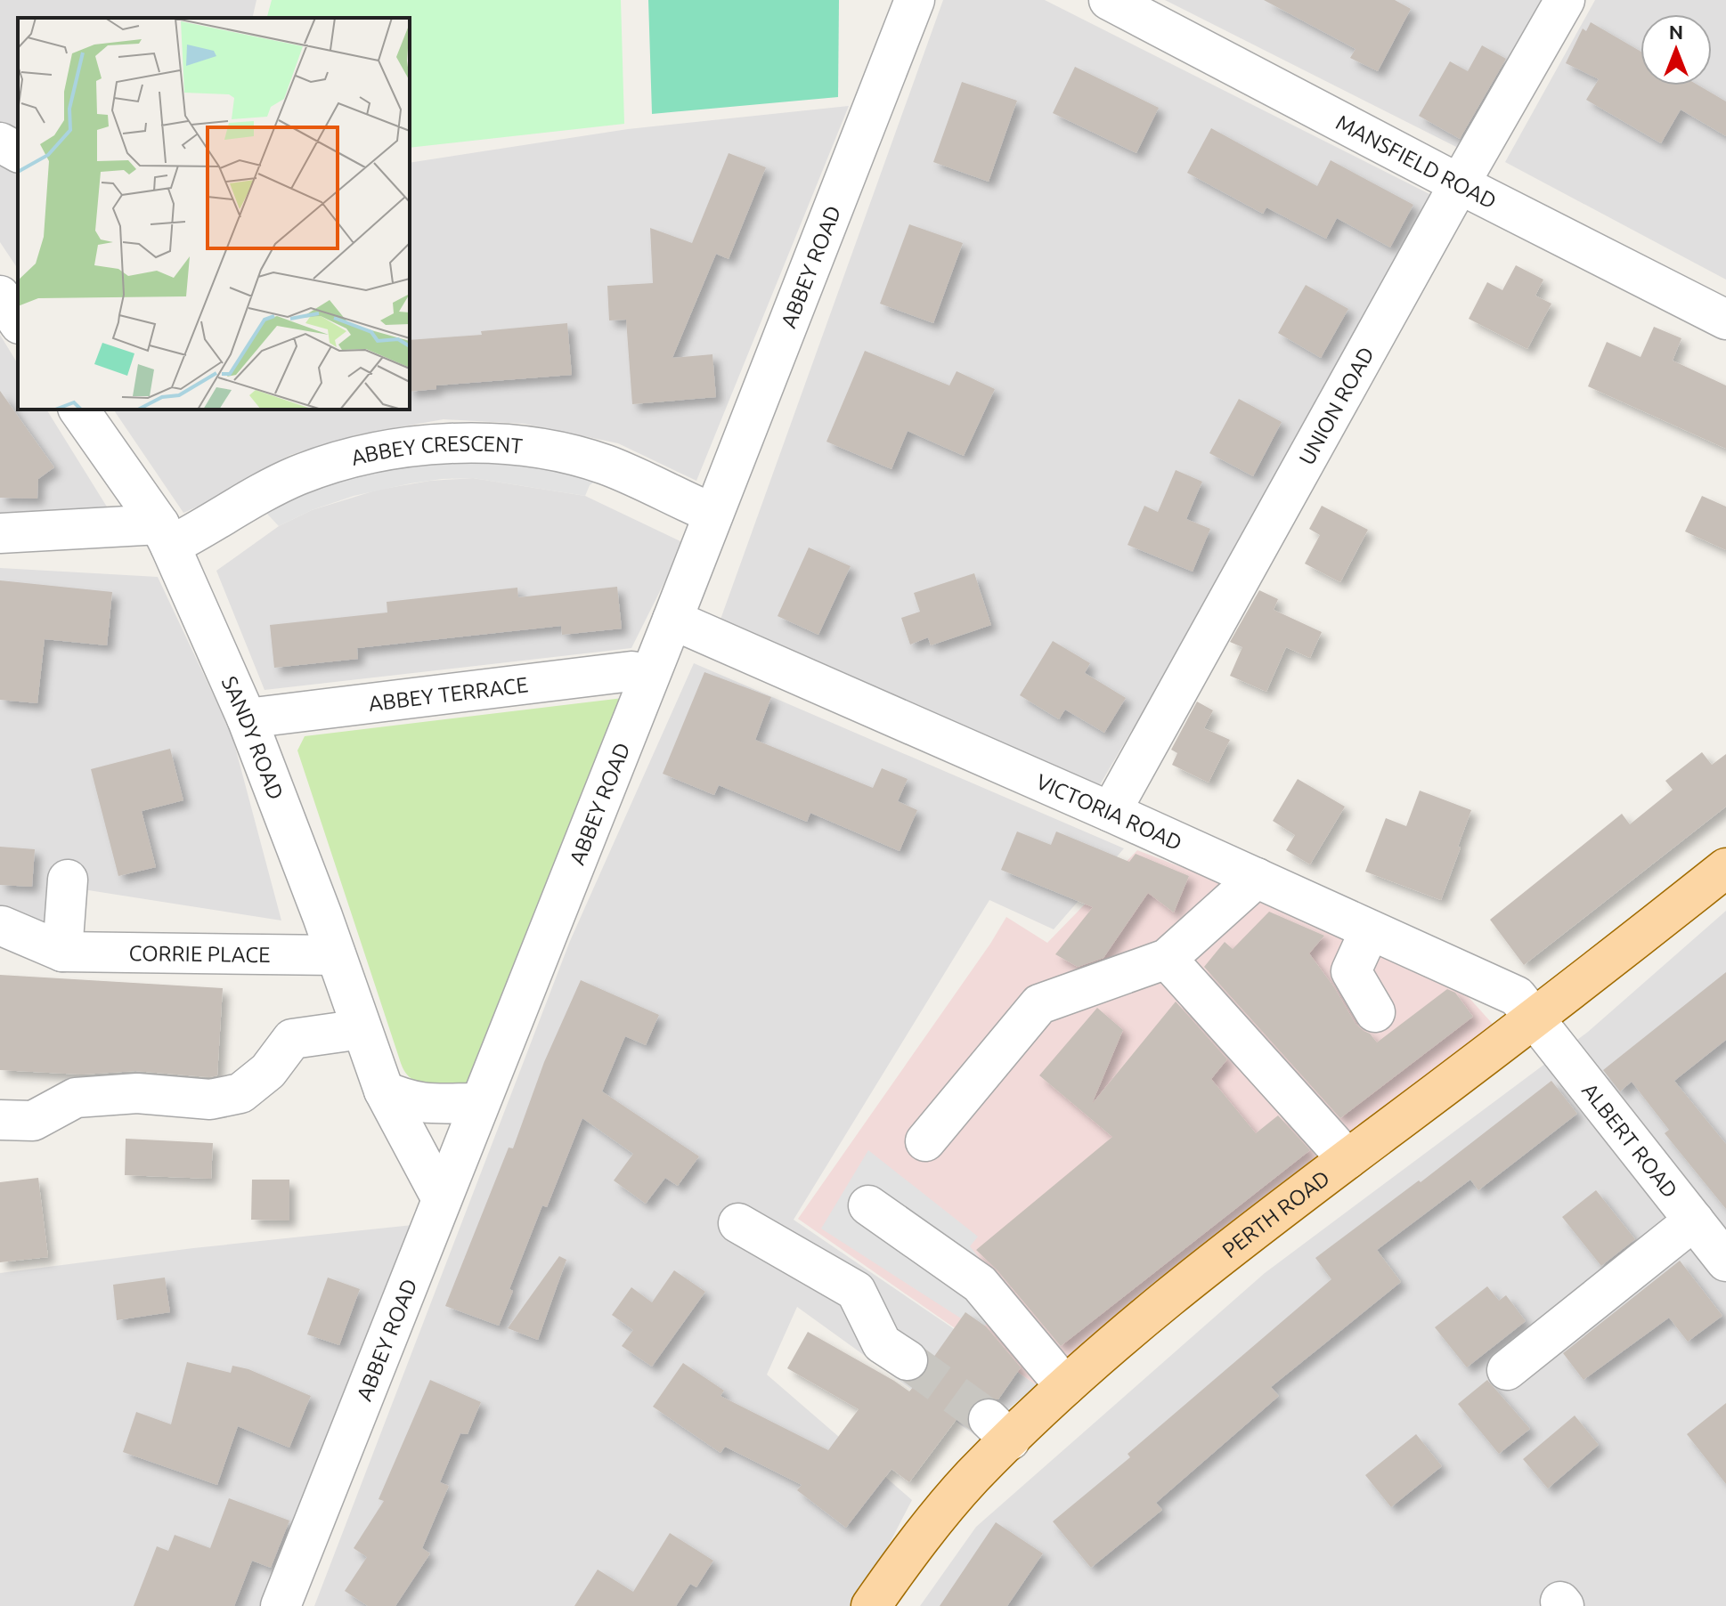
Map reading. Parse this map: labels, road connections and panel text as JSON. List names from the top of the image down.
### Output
{
  "streets": {
    "main road": ["PERTH ROAD"],
    "street": [
      "MANSFIELD ROAD",
      "ABBEY ROAD",
      "UNION ROAD",
      "ABBEY CRESCENT",
      "ABBEY TERRACE",
      "SANDY ROAD",
      "VICTORIA ROAD",
      "CORRIE PLACE",
      "ALBERT ROAD"
    ]
  },
  "crossings": [
    ["MANSFIELD ROAD", "UNION ROAD"],
    ["ABBEY ROAD", "ABBEY CRESCENT"],
    ["ABBEY ROAD", "ABBEY TERRACE"],
    ["ABBEY ROAD", "SANDY ROAD"],
    ["ABBEY ROAD", "VICTORIA ROAD"],
    ["UNION ROAD", "VICTORIA ROAD"],
    ["ABBEY CRESCENT", "SANDY ROAD"],
    ["ABBEY TERRACE", "SANDY ROAD"],
    ["SANDY ROAD", "CORRIE PLACE"],
    ["VICTORIA ROAD", "ALBERT ROAD"],
    ["VICTORIA ROAD", "PERTH ROAD"],
    ["ALBERT ROAD", "PERTH ROAD"]
  ],
  "north": "top"
}
